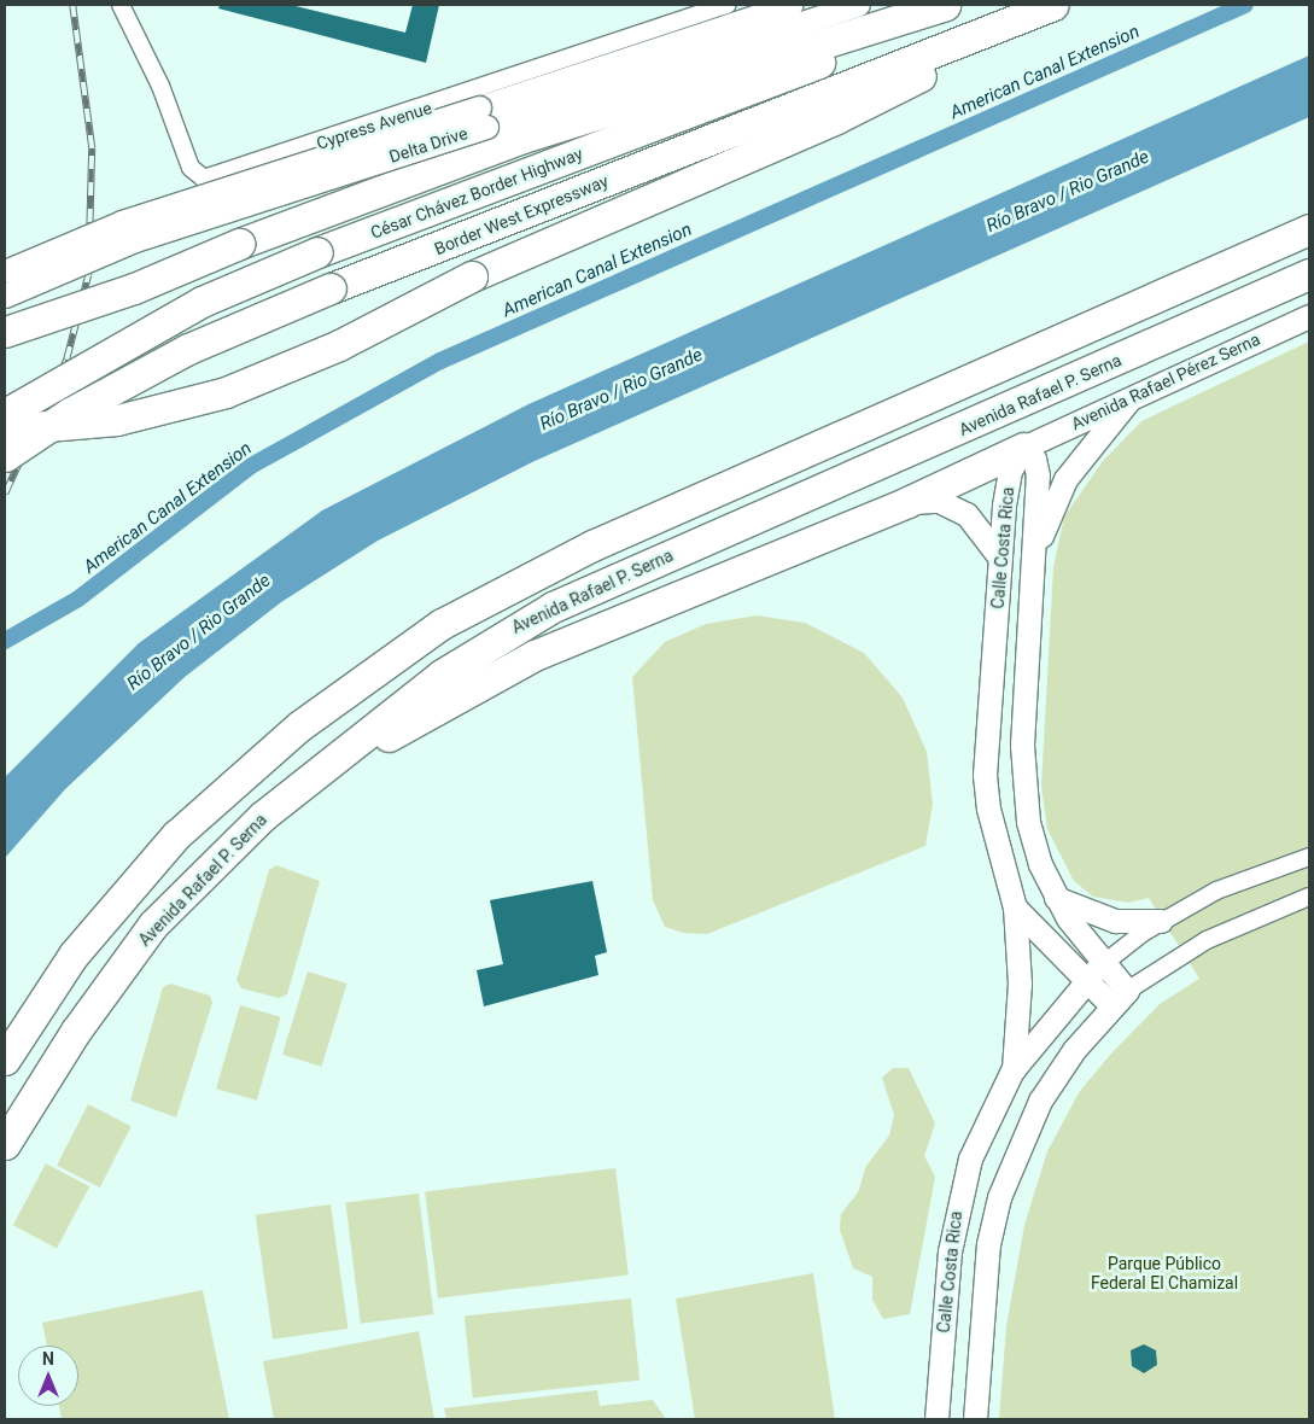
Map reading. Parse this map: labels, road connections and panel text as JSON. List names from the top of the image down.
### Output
{
  "streets": {
    "highway": ["César Chávez Border Highway", "Border West Expressway", "Avenida Rafael P. Serna"],
    "main road": ["Delta Drive", "Avenida Rafael Pérez Serna", "Calle Costa Rica"],
    "street": ["Cypress Avenue"]
  },
  "crossings": [
    ["Avenida Rafael Pérez Serna", "Calle Costa Rica"]
  ],
  "water": ["American Canal Extension", "Río Bravo / Rio Grande"],
  "parks": ["Parque Público Federal El Chamizal"],
  "north": "top"
}
